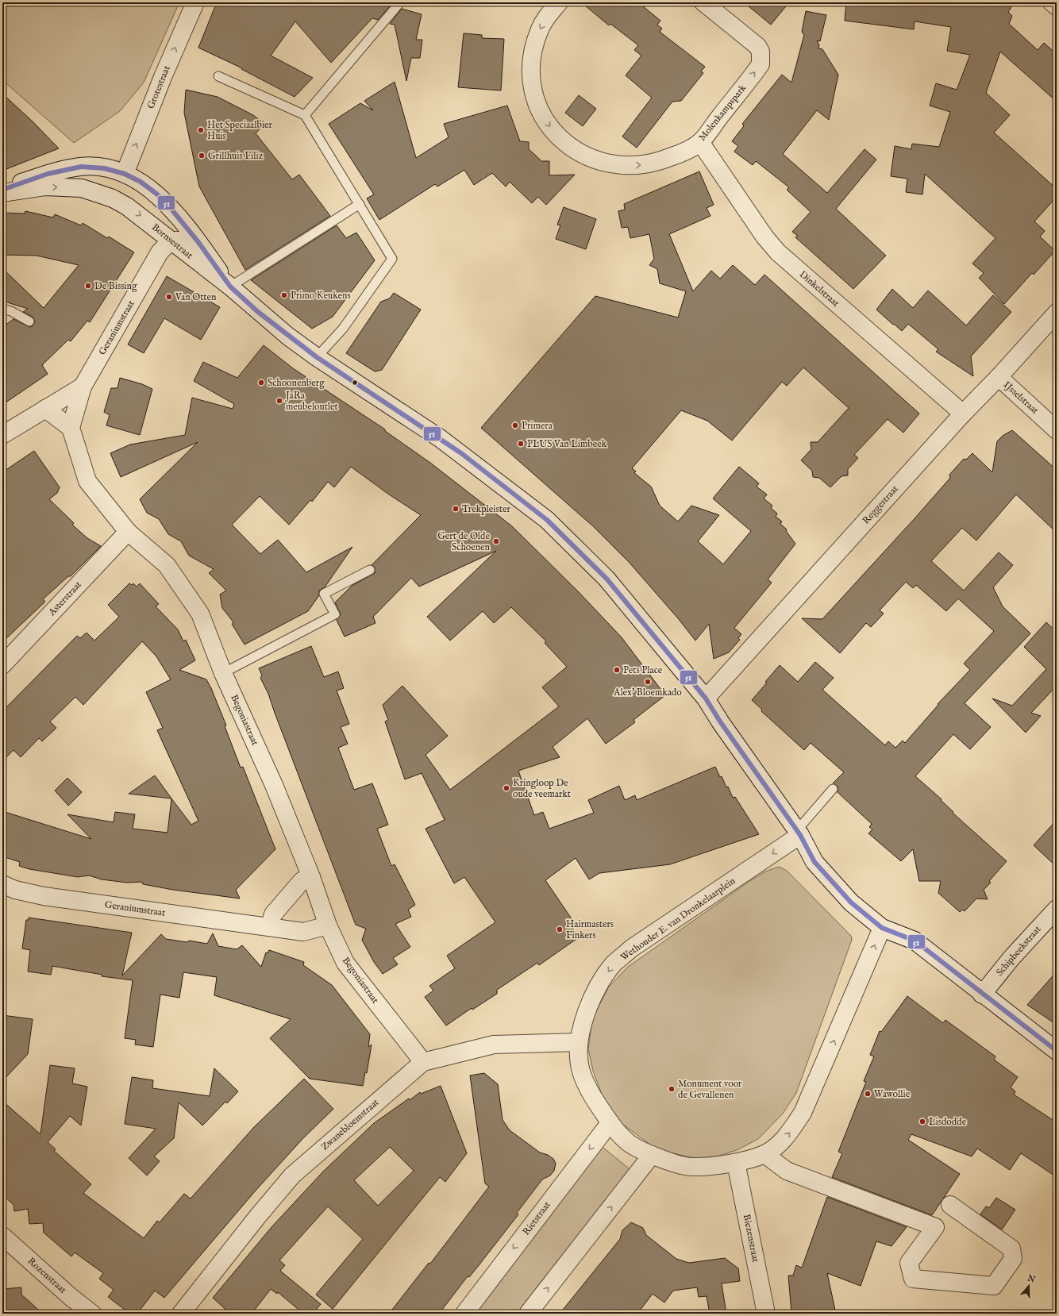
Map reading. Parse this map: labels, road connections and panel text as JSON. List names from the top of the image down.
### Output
{
  "streets": {
    "street": [
      "Grotestraat",
      "Molenkampspark",
      "Bornsestraat",
      "Dinkelstraat",
      "Geraniumstraat",
      "IJsselstraat",
      "Reggestraat",
      "Asterstraat",
      "Begoniastraat",
      "Wethouder E. van Dronkelaarplein",
      "Schipbeekstraat",
      "Zwanebloemstraat",
      "Rietstraat",
      "Biezenstraat",
      "Rozenstraat"
    ]
  },
  "crossings": [
    ["Grotestraat", "Bornsestraat"],
    ["Molenkampspark", "Dinkelstraat"],
    ["Bornsestraat", "Geraniumstraat"],
    ["Bornsestraat", "Reggestraat"],
    ["Bornsestraat", "Wethouder E. van Dronkelaarplein"],
    ["Bornsestraat", "Schipbeekstraat"],
    ["Dinkelstraat", "Reggestraat"],
    ["Geraniumstraat", "Begoniastraat"],
    ["IJsselstraat", "Reggestraat"],
    ["Asterstraat", "Begoniastraat"],
    ["Begoniastraat", "Zwanebloemstraat"],
    ["Wethouder E. van Dronkelaarplein", "Zwanebloemstraat"],
    ["Wethouder E. van Dronkelaarplein", "Rietstraat"],
    ["Wethouder E. van Dronkelaarplein", "Biezenstraat"]
  ],
  "one_way": ["Grotestraat"],
  "places": [
    "Het Speciaalbier Huis",
    "Grillhuis Filiz",
    "De Bissing",
    "Primo Keukens",
    "Van Otten",
    "Schoonenberg",
    "JaRa meubeloutlet",
    "Primera",
    "PLUS Van Limbeek",
    "Trekpleister",
    "Gert de Olde Schoenen",
    "Pets Place",
    "Alex' Bloemkado",
    "Kringloop De oude veemarkt",
    "Hairmasters Finkers",
    "Monument voor de Gevallenen",
    "Wawollie",
    "Lisdodde"
  ],
  "lines": ["transit line 51"],
  "north": "top"
}
